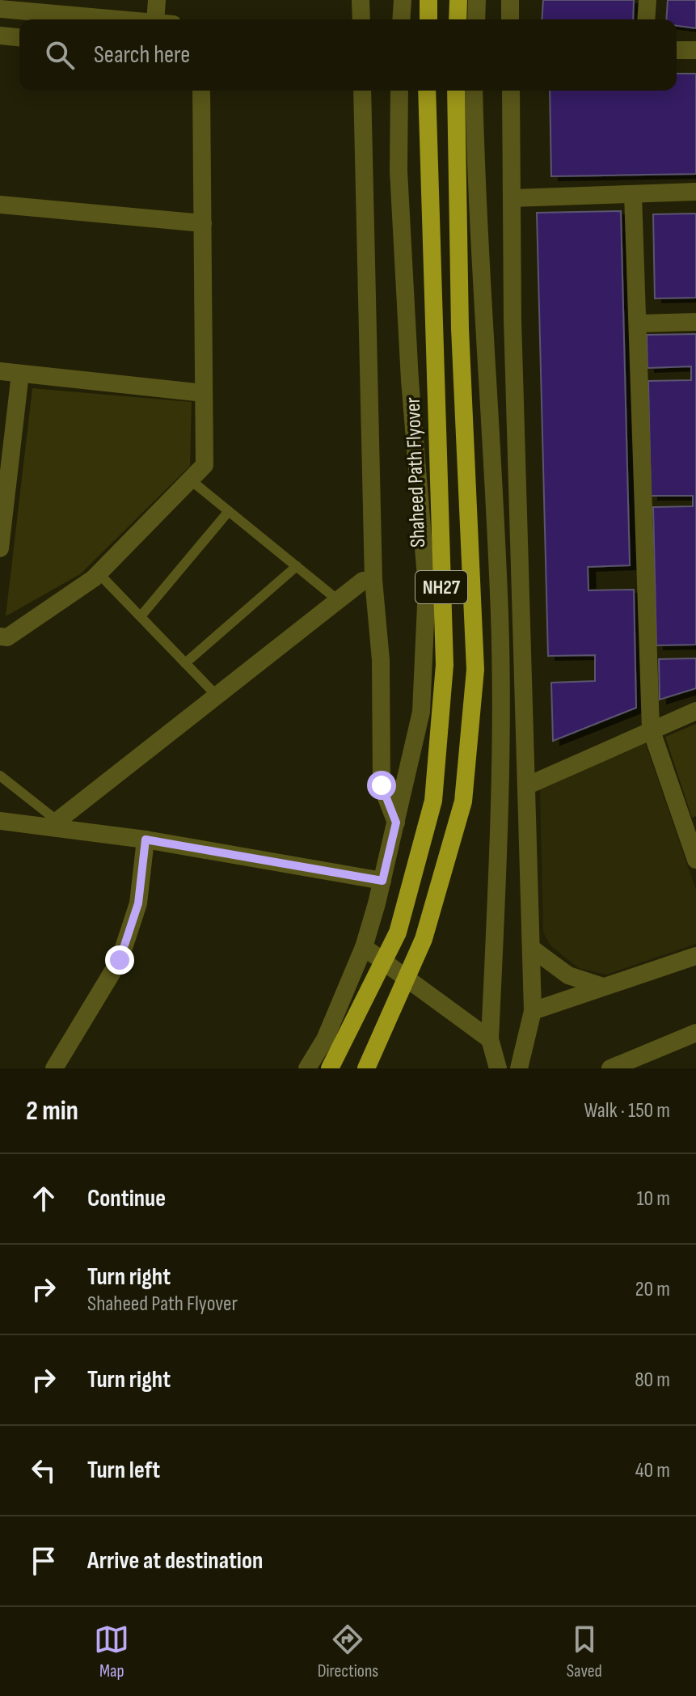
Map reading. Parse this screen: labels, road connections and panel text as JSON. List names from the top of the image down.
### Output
{
  "streets": {
    "highway": ["Shaheed Path Flyover", "NH27"]
  },
  "page": {
    "search": "Search here",
    "heading": ["2 min", "Walk · 150 m"],
    "list": [
      ["Continue", "10 m"],
      ["Turn right", "Shaheed Path Flyover", "20 m"],
      ["Turn right", "80 m"],
      ["Turn left", "40 m"],
      "Arrive at destination"
    ],
    "nav": ["Map", "Directions", "Saved"]
  }
}
